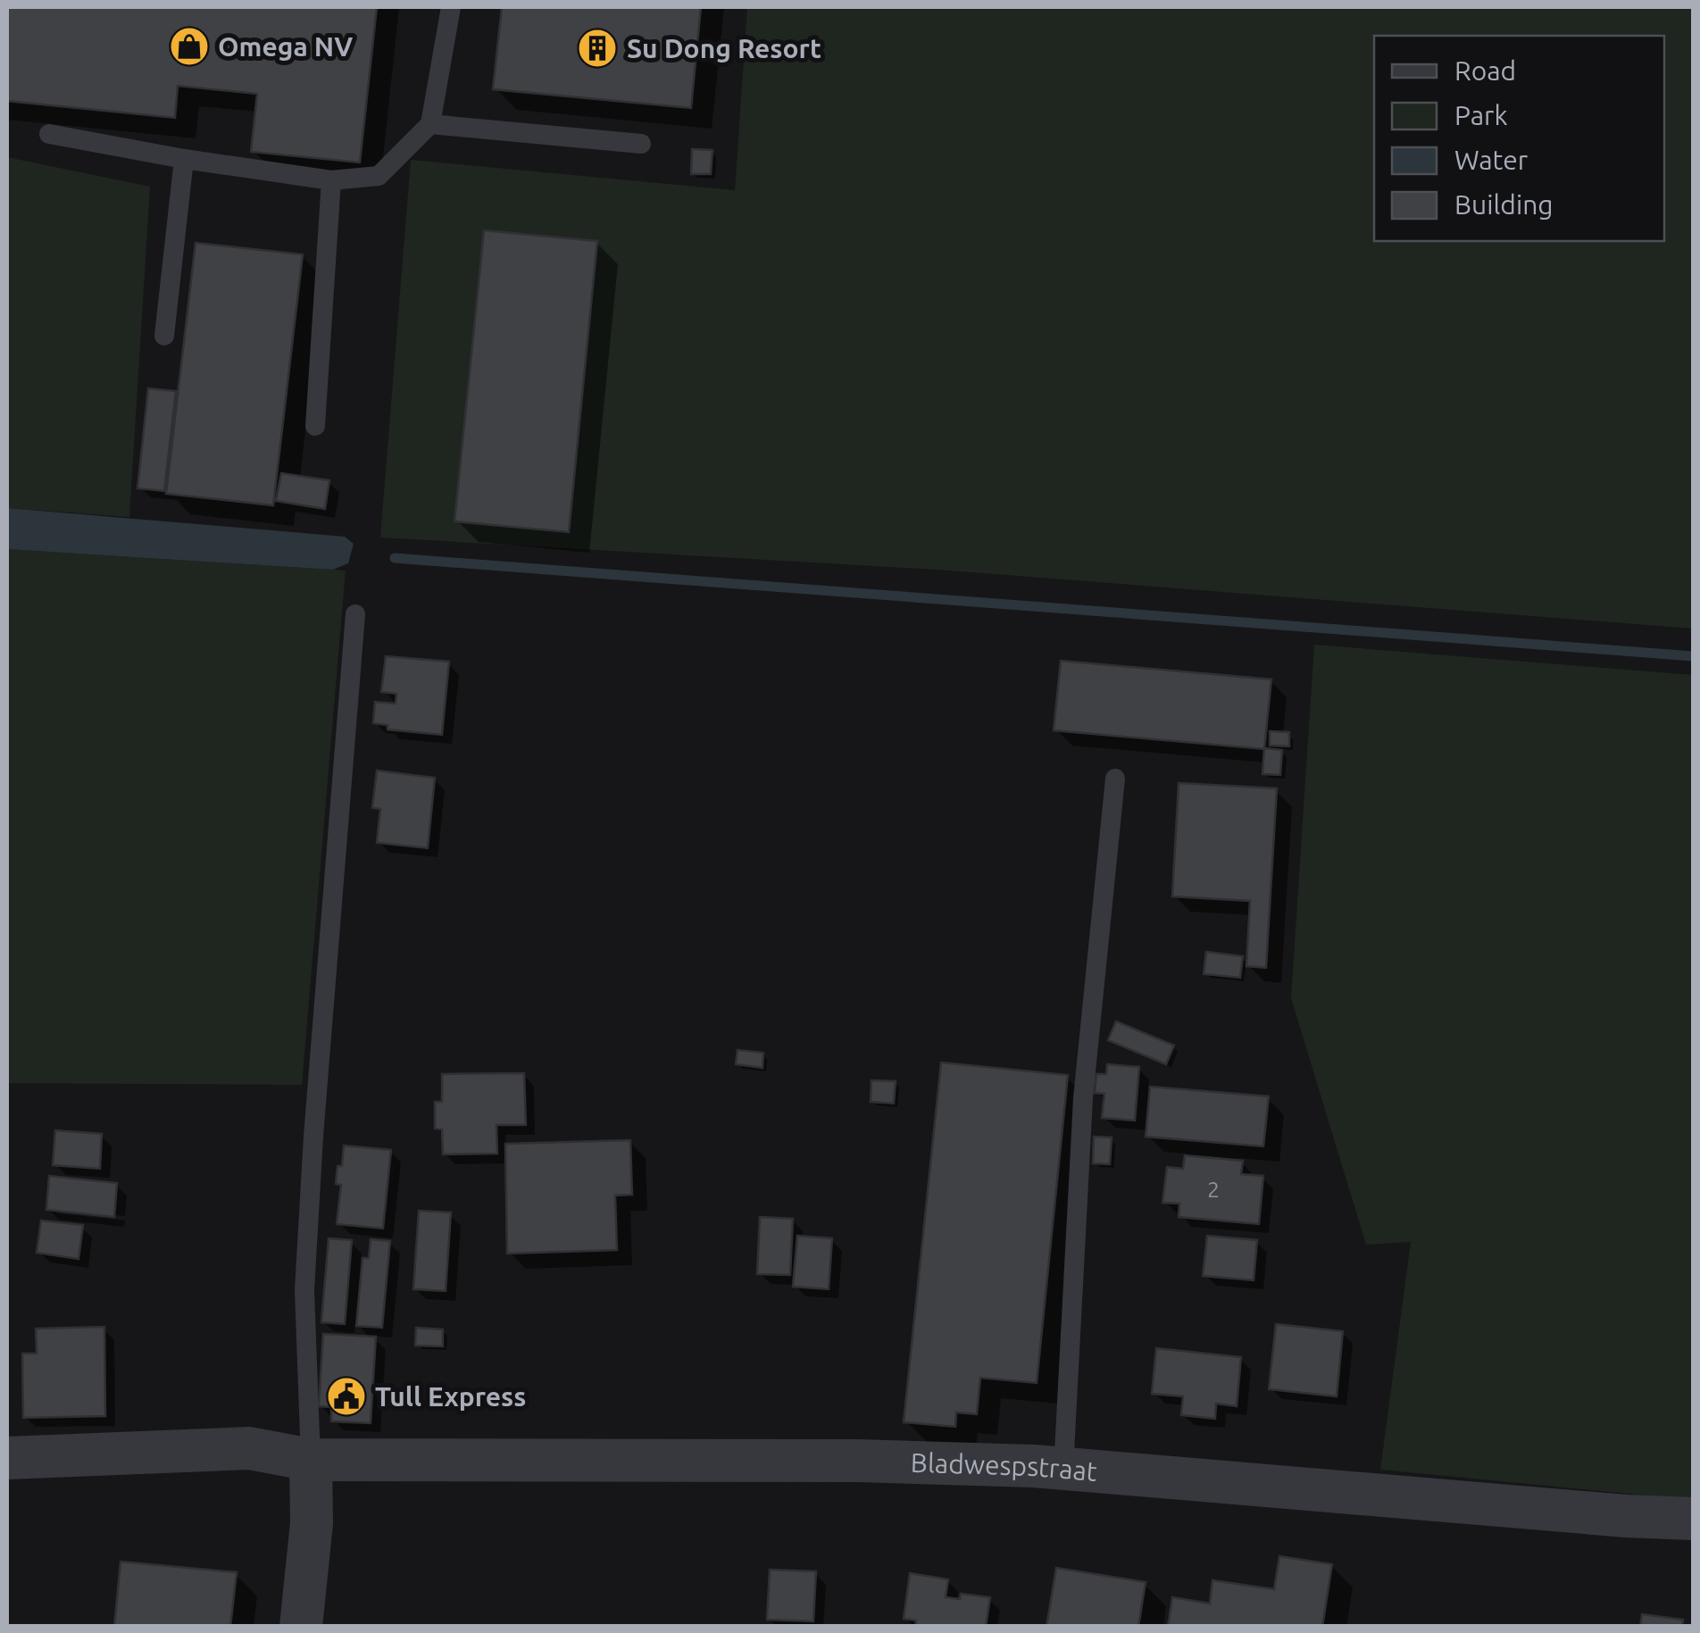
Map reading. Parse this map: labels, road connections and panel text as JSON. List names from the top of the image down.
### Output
{
  "streets": {
    "street": ["Bladwespstraat"]
  },
  "places": {
    "shop": ["Omega NV"],
    "building": ["Su Dong Resort"],
    "public building": ["Tull Express"]
  },
  "house_numbers": ["2"],
  "legend": [
    "Road",
    "Park",
    "Water",
    "Building"
  ]
}
